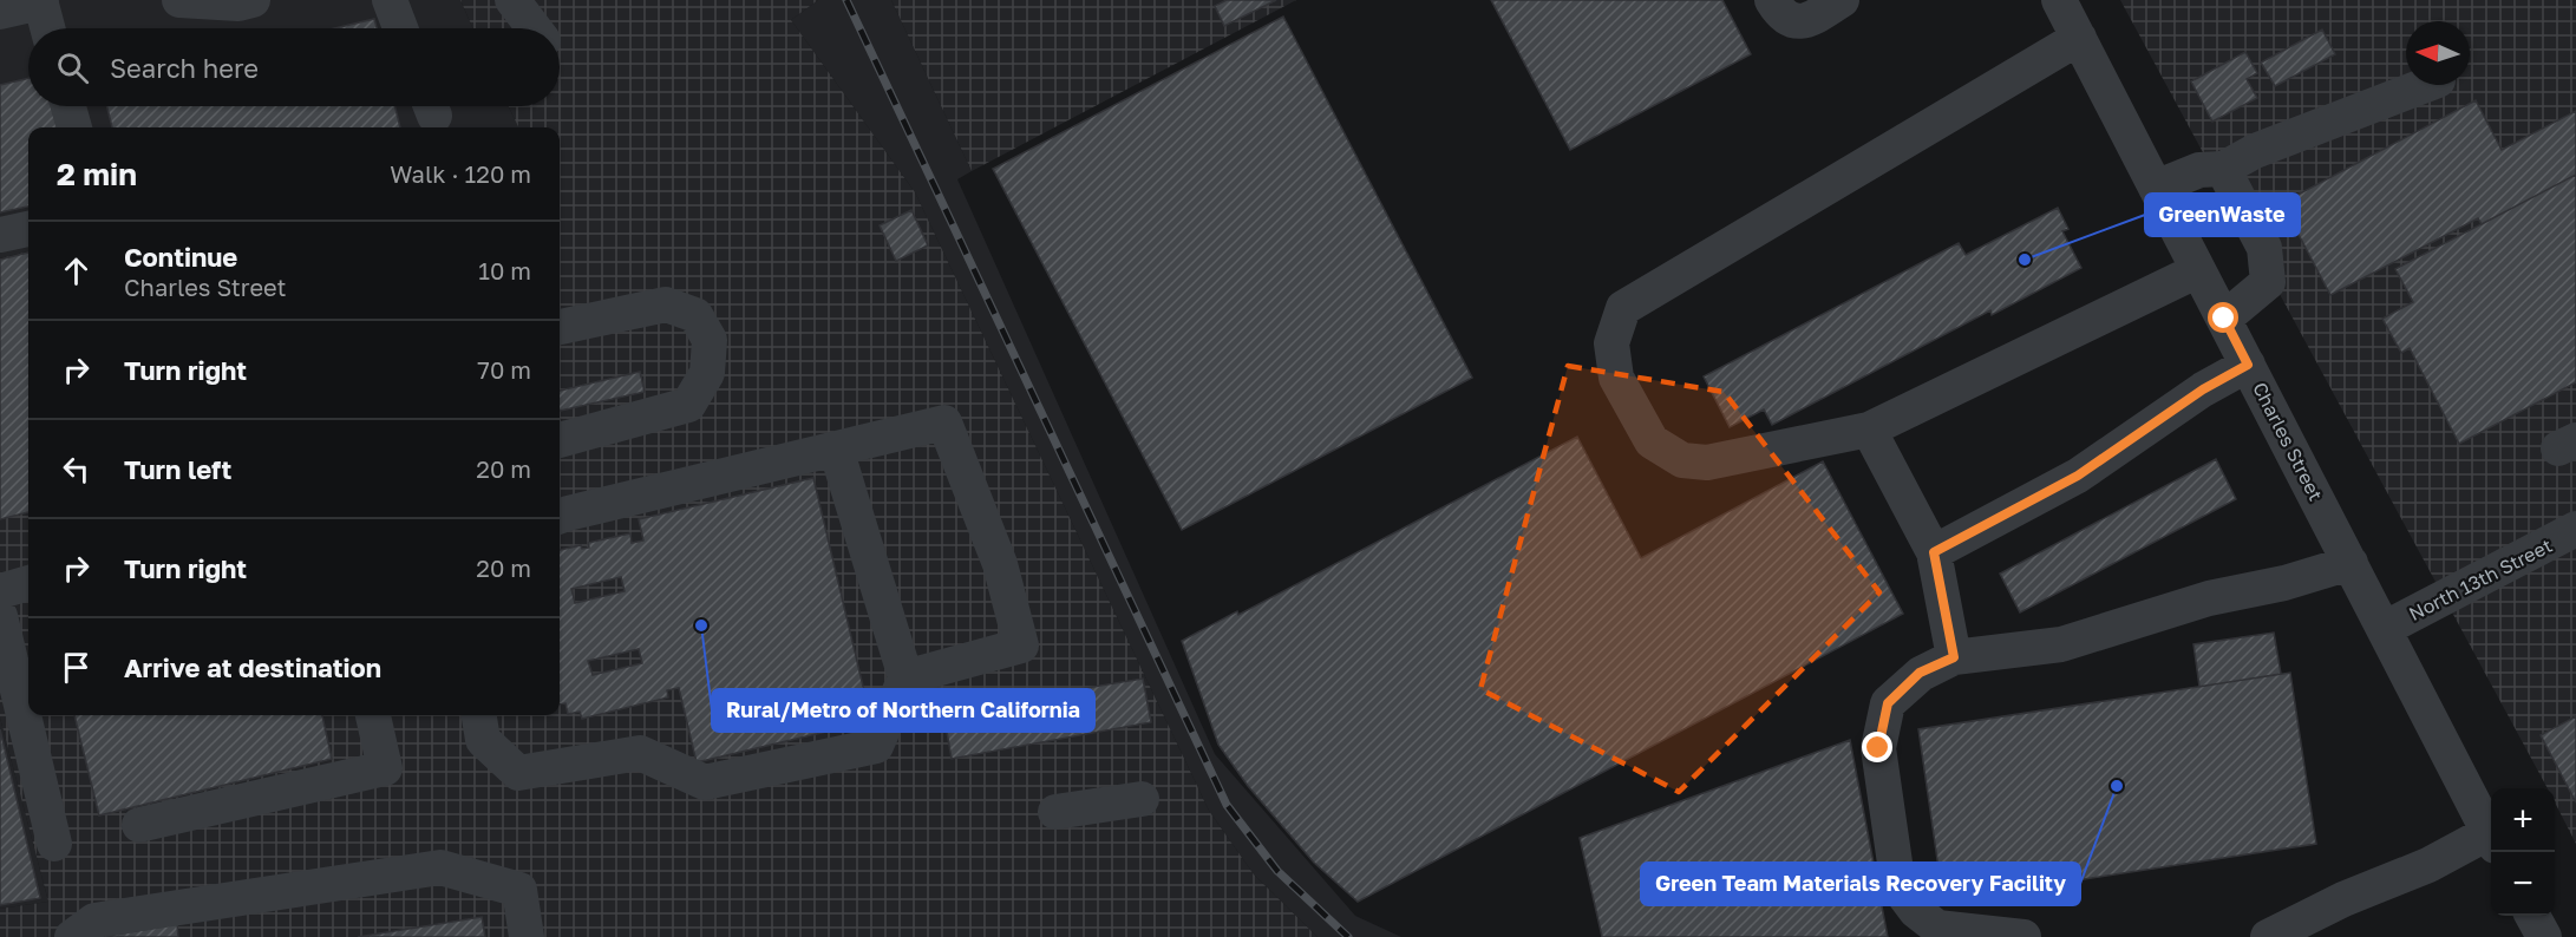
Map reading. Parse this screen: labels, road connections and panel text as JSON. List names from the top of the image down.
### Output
{
  "streets": {
    "street": ["Charles Street", "North 13th Street"]
  },
  "crossings": [
    ["Charles Street", "North 13th Street"]
  ],
  "places": ["GreenWaste", "Rural/Metro of Northern California", "Green Team Materials Recovery Facility"],
  "north": "left",
  "page": {
    "search": "Search here",
    "heading": ["2 min", "Walk · 120 m"],
    "list": [
      ["Continue", "Charles Street", "10 m"],
      ["Turn right", "70 m"],
      ["Turn left", "20 m"],
      ["Turn right", "20 m"],
      "Arrive at destination"
    ],
    "map_buttons": ["+", "−"]
  }
}
